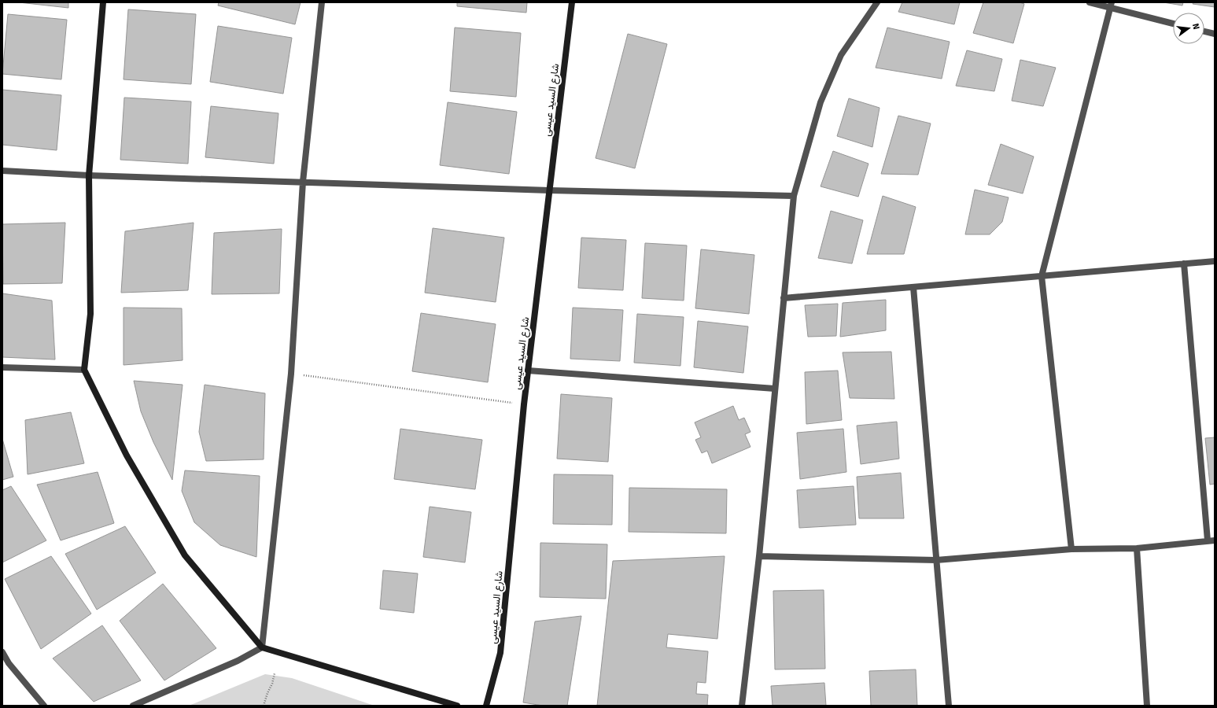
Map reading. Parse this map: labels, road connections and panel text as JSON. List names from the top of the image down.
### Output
{
  "streets": {
    "street": ["شارع السيد عيسى"]
  },
  "north": "right"
}
